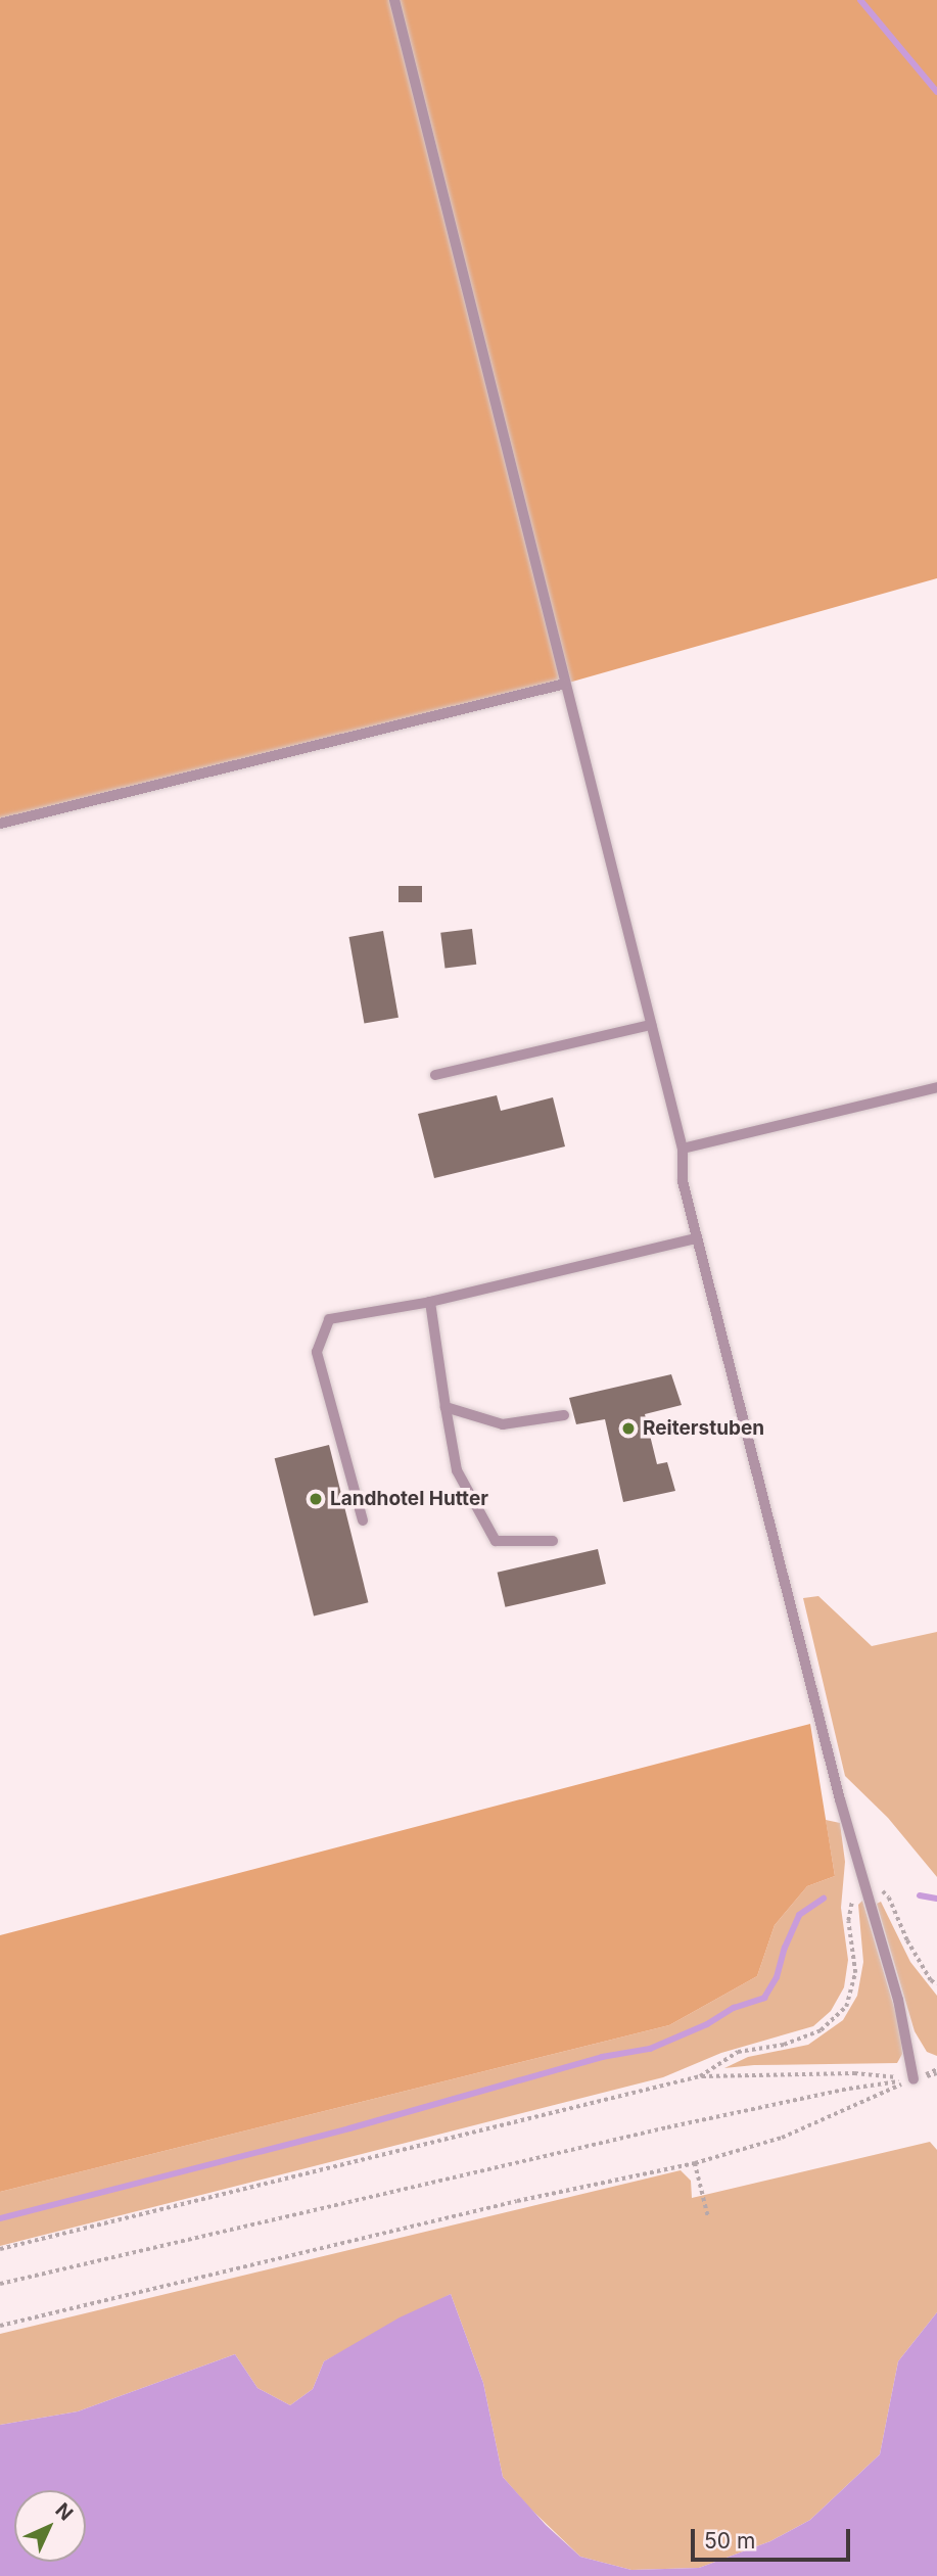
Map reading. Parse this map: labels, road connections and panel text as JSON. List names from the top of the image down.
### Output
{
  "places": ["Reiterstuben", "Landhotel Hutter"],
  "scale_bar": "50 m",
  "north": "top right"
}
